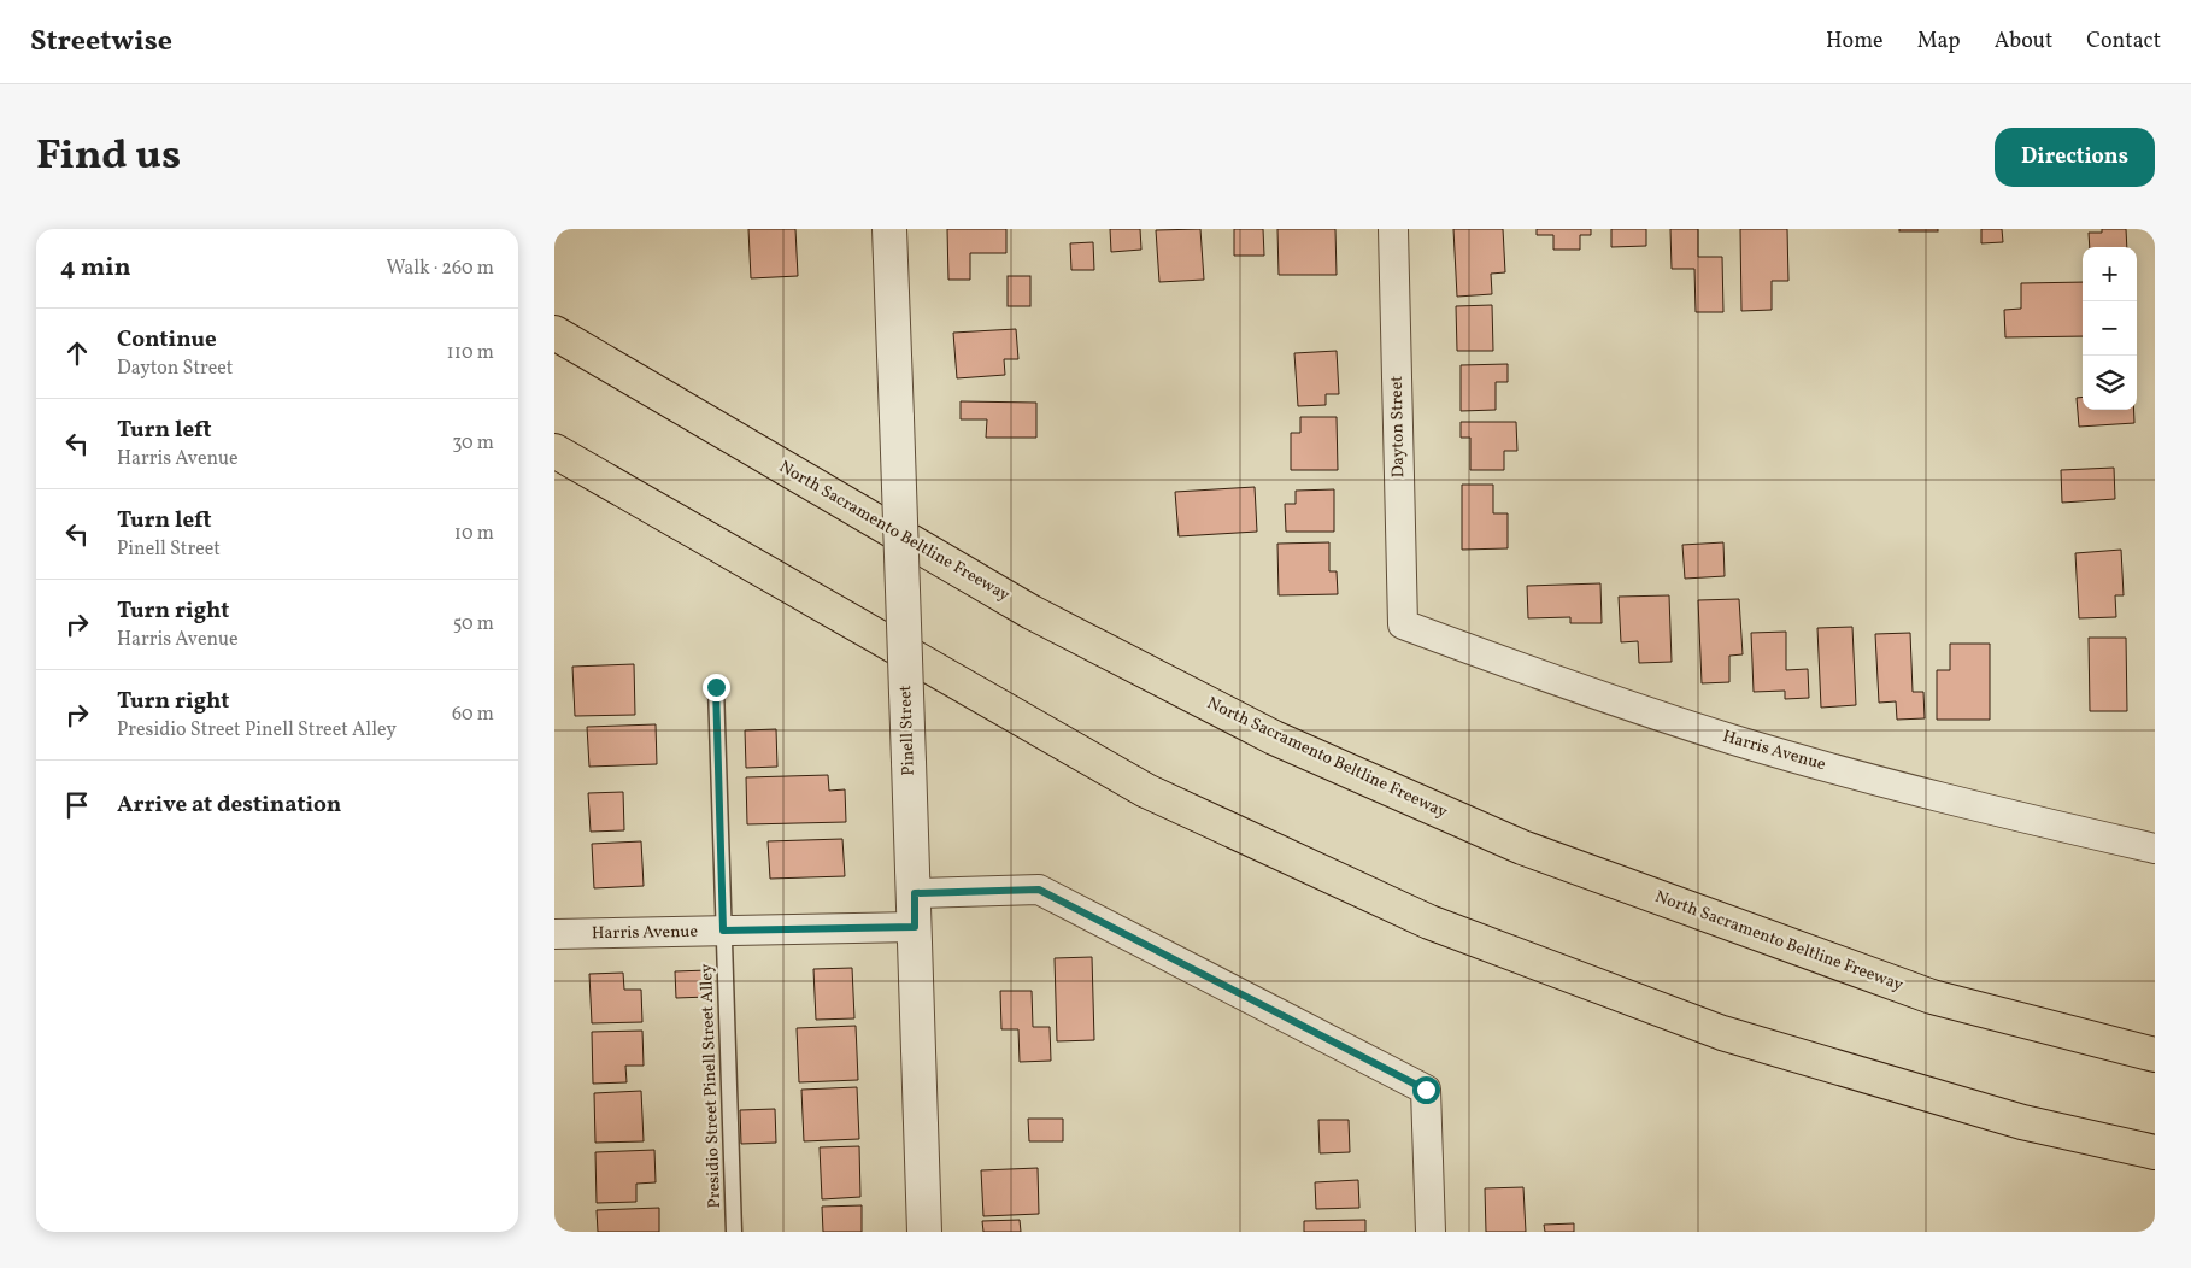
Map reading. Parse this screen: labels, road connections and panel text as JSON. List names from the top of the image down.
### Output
{
  "streets": {
    "highway": ["North Sacramento Beltline Freeway"],
    "street": ["Dayton Street", "Pinell Street", "Harris Avenue"],
    "lane": ["Presidio Street Pinell Street Alley"]
  },
  "crossings": [
    ["Dayton Street", "Harris Avenue"],
    ["Pinell Street", "Harris Avenue"],
    ["Harris Avenue", "Presidio Street Pinell Street Alley"]
  ],
  "page": {
    "header": "Streetwise",
    "nav": [
      "Home",
      "Map",
      "About",
      "Contact"
    ],
    "title": "Find us",
    "buttons": "Directions",
    "heading": ["4 min", "Walk · 260 m"],
    "map_buttons": ["+", "−"],
    "list": [
      ["Continue", "Dayton Street", "110 m"],
      ["Turn left", "Harris Avenue", "30 m"],
      ["Turn left", "Pinell Street", "10 m"],
      ["Turn right", "Harris Avenue", "50 m"],
      ["Turn right", "Presidio Street Pinell Street Alley", "60 m"],
      "Arrive at destination"
    ]
  }
}
